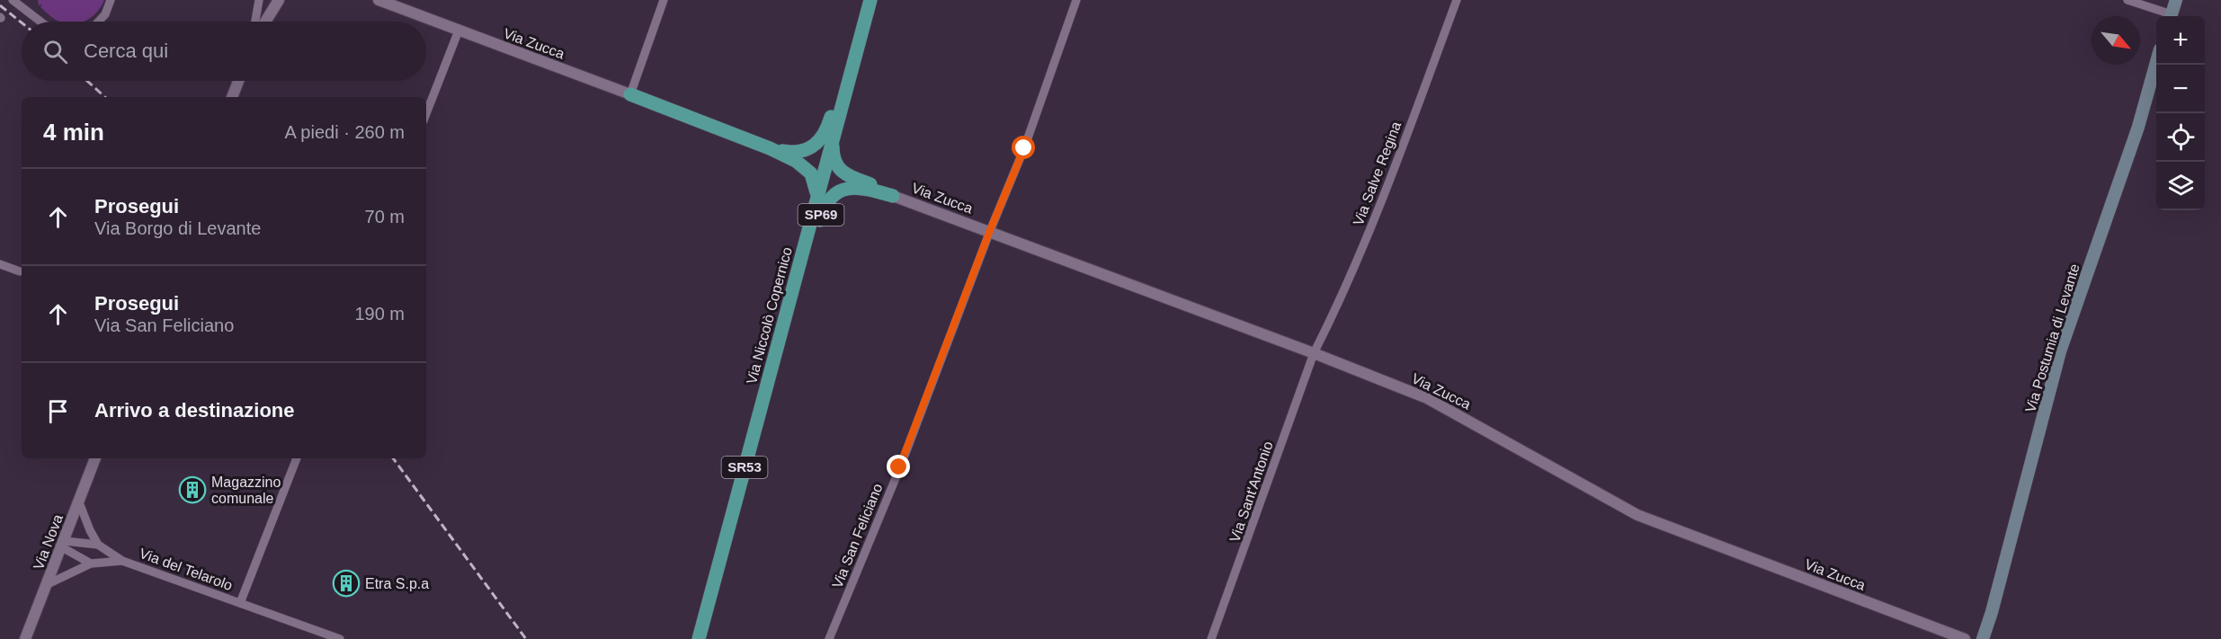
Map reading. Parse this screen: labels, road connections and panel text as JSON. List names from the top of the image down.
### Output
{
  "streets": {
    "highway": ["SP69", "Via Niccolò Copernico", "SR53"],
    "main road": ["Via Postumia di Levante"],
    "street": [
      "Via Zucca",
      "Via Salve Regina",
      "Via Sant'Antonio",
      "Via San Feliciano",
      "Via Nova",
      "Via del Telarolo"
    ]
  },
  "crossings": [
    ["Via Zucca", "Via Salve Regina"],
    ["Via Zucca", "SP69"],
    ["Via Zucca", "Via Sant'Antonio"],
    ["Via Zucca", "Via San Feliciano"],
    ["Via Salve Regina", "Via Sant'Antonio"],
    ["SP69", "Via Niccolò Copernico"]
  ],
  "places": {
    "building": ["Magazzino comunale", "Etra S.p.a"]
  },
  "north": "bottom right",
  "page": {
    "map_buttons": ["+", "−"],
    "search": "Cerca qui",
    "heading": ["4 min", "A piedi · 260 m"],
    "list": [
      ["Prosegui", "Via Borgo di Levante", "70 m"],
      ["Prosegui", "Via San Feliciano", "190 m"],
      "Arrivo a destinazione"
    ]
  }
}
